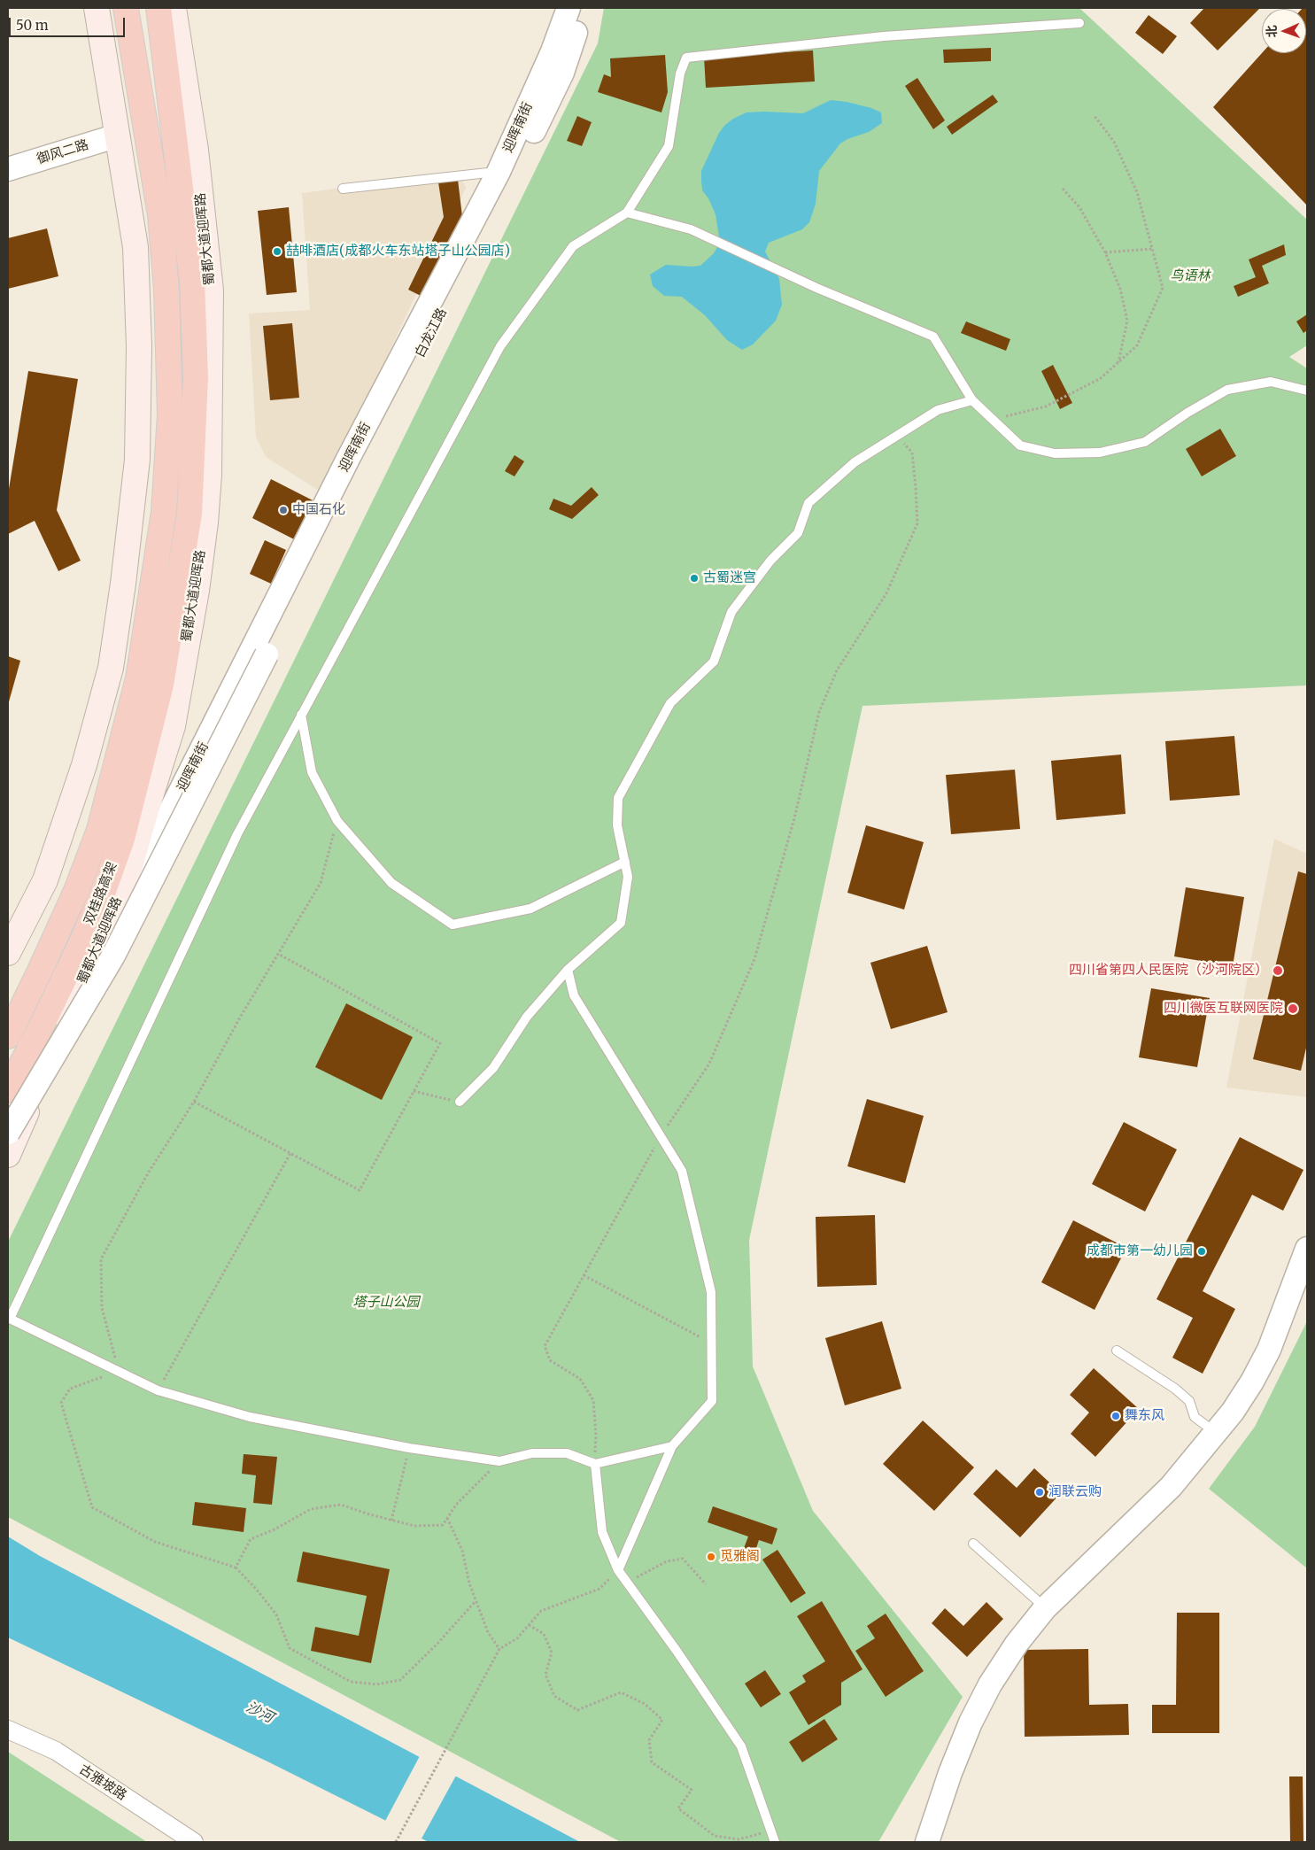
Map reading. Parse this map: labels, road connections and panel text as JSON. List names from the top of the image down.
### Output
{
  "streets": {
    "highway": ["蜀都大道迎晖路", "双桂路高架"],
    "street": [
      "迎晖南街",
      "御风二路",
      "白龙江路",
      "古雅坡路"
    ]
  },
  "crossings": [
    ["迎晖南街", "蜀都大道迎晖路"],
    ["蜀都大道迎晖路", "双桂路高架"]
  ],
  "water": ["沙河"],
  "parks": ["鸟语林", "塔子山公园"],
  "places": [
    "喆啡酒店(成都火车东站塔子山公园店)",
    "中国石化",
    "古蜀迷宫",
    "四川省第四人民医院（沙河院区）",
    "四川微医互联网医院",
    "成都市第一幼儿园",
    "舞东风",
    "润联云购",
    "觅雅阁"
  ],
  "scale_bar": "50 m",
  "north": "left"
}
